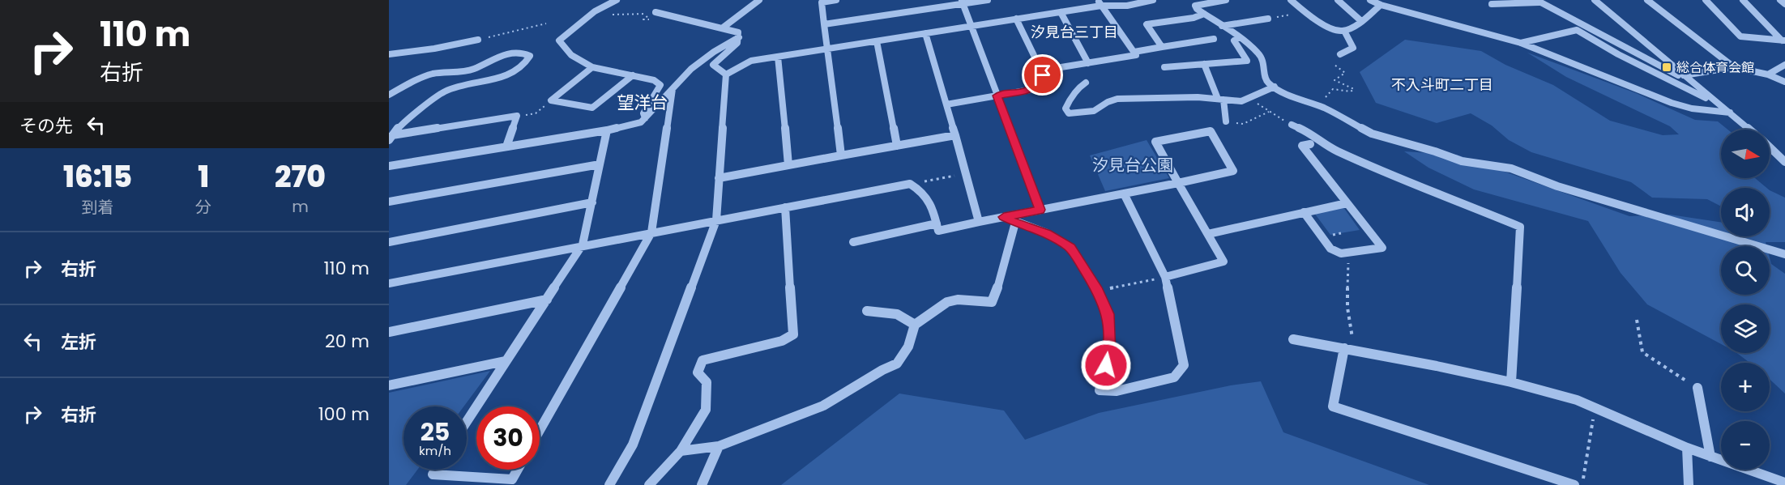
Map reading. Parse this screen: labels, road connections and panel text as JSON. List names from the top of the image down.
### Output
{
  "districts": ["汐見台三丁目", "不入斗町二丁目", "望洋台"],
  "parks": ["汐見台公園"],
  "places": {
    "transit": ["総合体育会館"]
  },
  "north": "right",
  "page": {
    "turn": ["110 m", "右折"],
    "then": "その先",
    "map_buttons": ["+", "−"],
    "eta": [
      "16:15",
      "到着",
      "1",
      "分",
      "270",
      "m"
    ],
    "list": [
      {
        "name": "右折",
        "value": "110 m"
      },
      {
        "name": "左折",
        "value": "20 m"
      },
      {
        "name": "右折",
        "value": "100 m"
      }
    ],
    "speed": "25 km/h",
    "limit": "30"
  }
}
